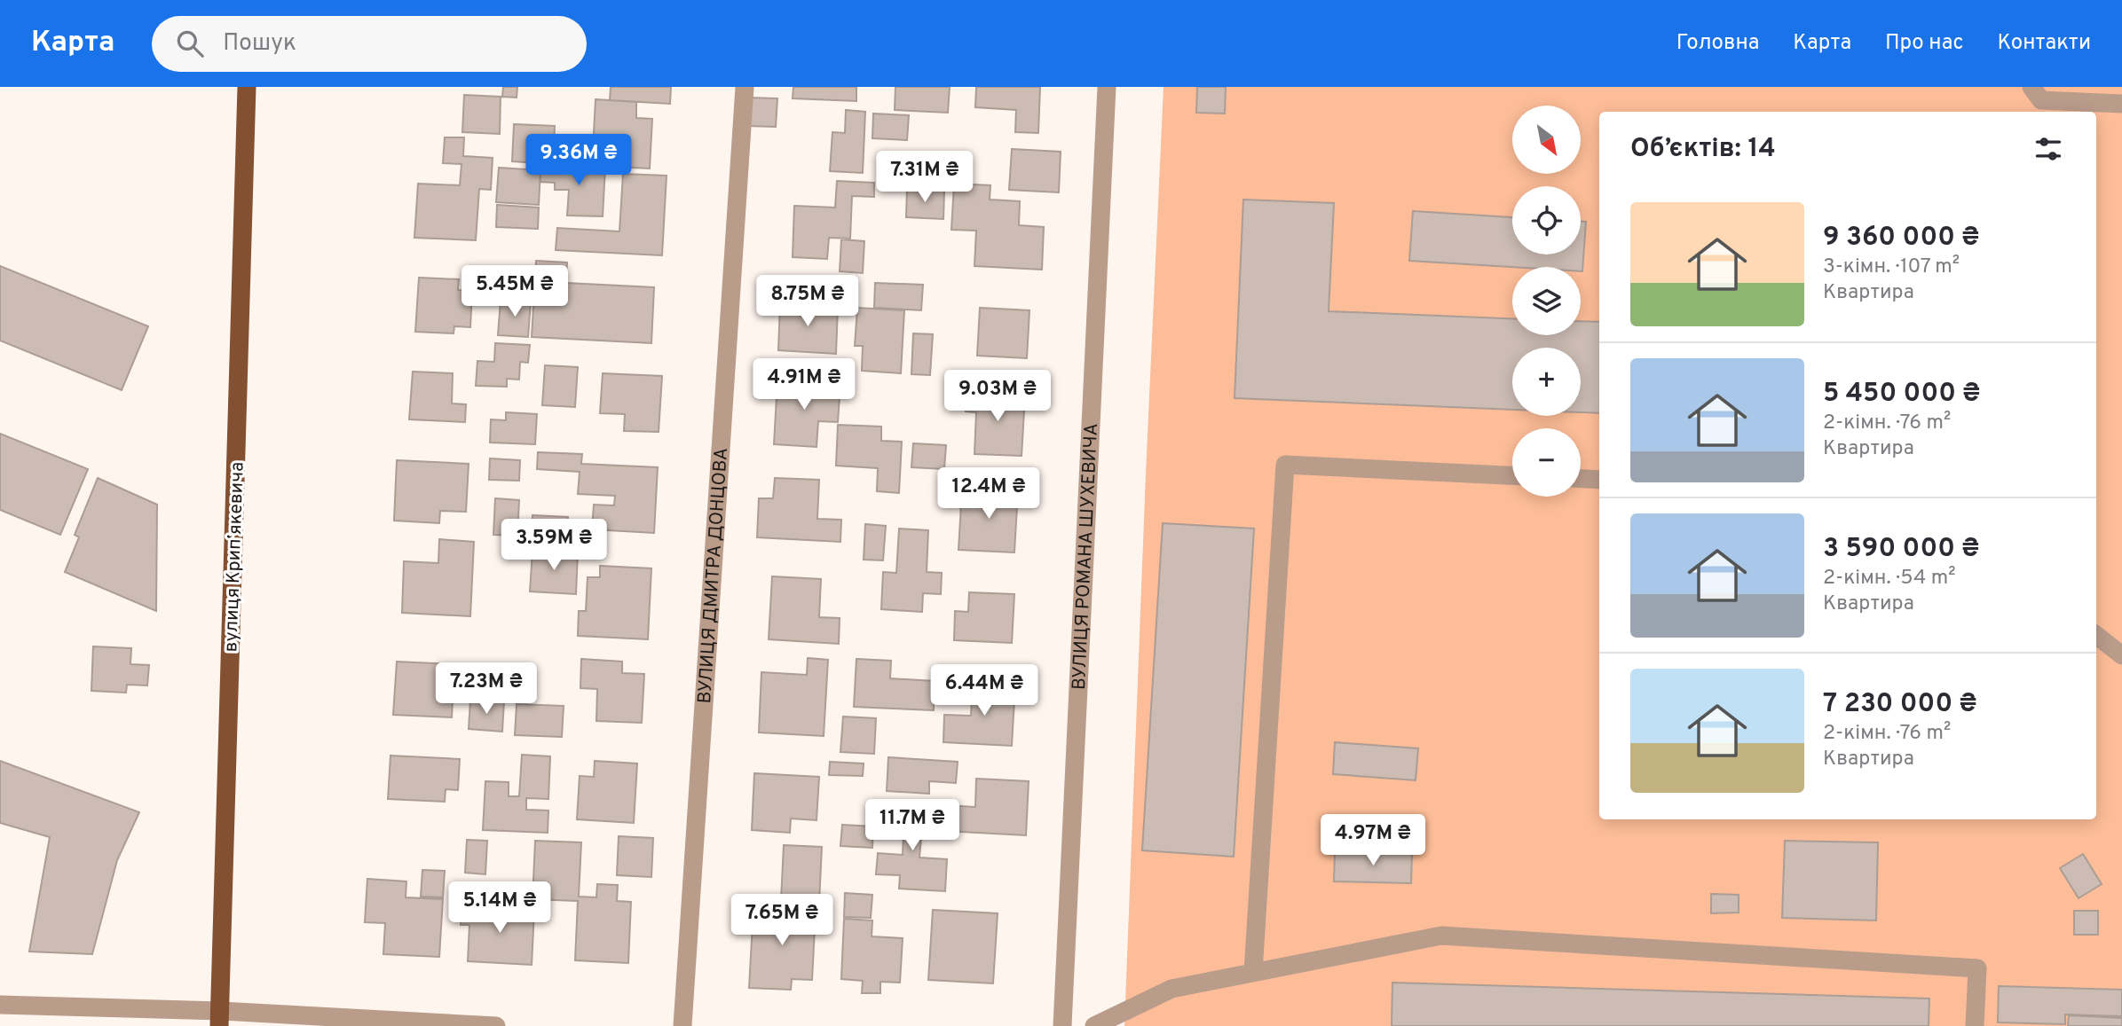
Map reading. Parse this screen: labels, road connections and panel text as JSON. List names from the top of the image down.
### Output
{
  "streets": {
    "main road": ["вулиця Крипʼякевича"],
    "street": ["ВУЛИЦЯ РОМАНА ШУХЕВИЧА", "ВУЛИЦЯ ДМИТРА ДОНЦОВА"]
  },
  "north": "bottom right",
  "page": {
    "header": "Карта",
    "search": "Пошук",
    "nav": [
      "Головна",
      "Карта",
      "Про нас",
      "Контакти"
    ],
    "map_buttons": ["+", "−"],
    "heading": "Об’єктів: 14",
    "price": [
      "9.36M ₴",
      "7.31M ₴",
      "5.45M ₴",
      "8.75M ₴",
      "4.91M ₴",
      "9.03M ₴",
      "12.4M ₴",
      "3.59M ₴",
      "7.23M ₴",
      "6.44M ₴",
      "11.7M ₴",
      "4.97M ₴",
      "5.14M ₴",
      "7.65M ₴"
    ],
    "list": [
      {
        "name": "9 360 000 ₴",
        "note": "3-кімн. · 107 m² · Квартира"
      },
      {
        "name": "5 450 000 ₴",
        "note": "2-кімн. · 76 m² · Квартира"
      },
      {
        "name": "3 590 000 ₴",
        "note": "2-кімн. · 54 m² · Квартира"
      },
      {
        "name": "7 230 000 ₴",
        "note": "2-кімн. · 76 m² · Квартира"
      }
    ]
  }
}
